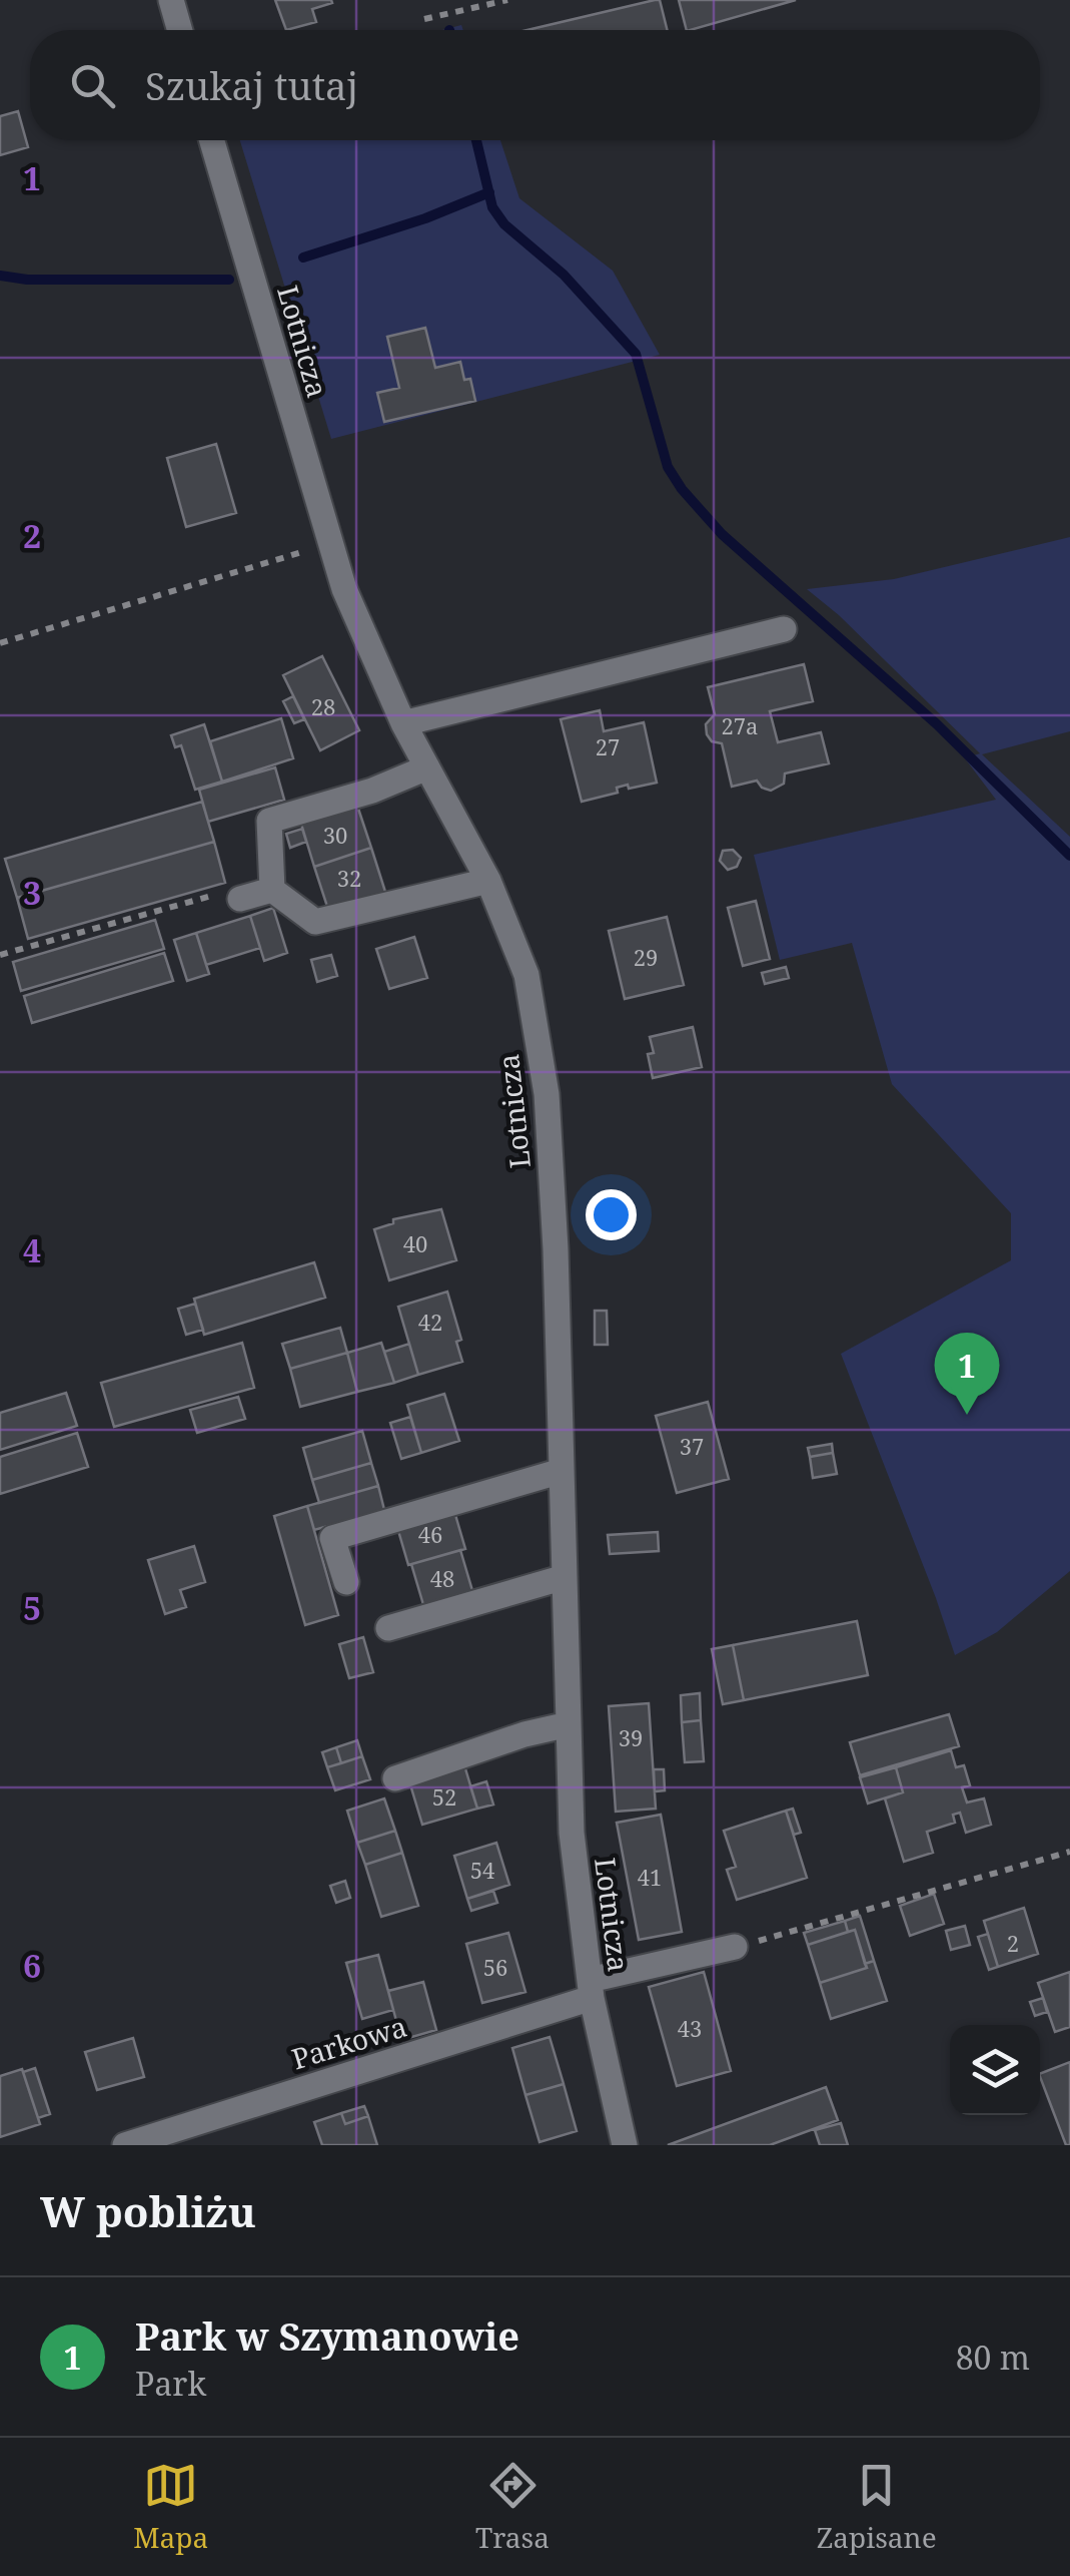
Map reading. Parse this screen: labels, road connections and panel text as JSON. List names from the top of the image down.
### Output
{
  "streets": {
    "street": ["Lotnicza", "Parkowa"]
  },
  "crossings": [
    ["Lotnicza", "Parkowa"]
  ],
  "house_numbers": [
    "28",
    "27a",
    "27",
    "30",
    "32",
    "29",
    "40",
    "42",
    "37",
    "46",
    "48",
    "39",
    "52",
    "54",
    "41",
    "2",
    "56",
    "43"
  ],
  "page": {
    "search": "Szukaj tutaj",
    "pins": "1",
    "heading": "W pobliżu",
    "list": [
      {
        "mark": "1",
        "name": "Park w Szymanowie",
        "note": "Park",
        "value": "80 m"
      }
    ],
    "nav": ["Mapa", "Trasa", "Zapisane"]
  },
  "grid": {
    "rows": [
      "1",
      "2",
      "3",
      "4",
      "5",
      "6"
    ]
  }
}
